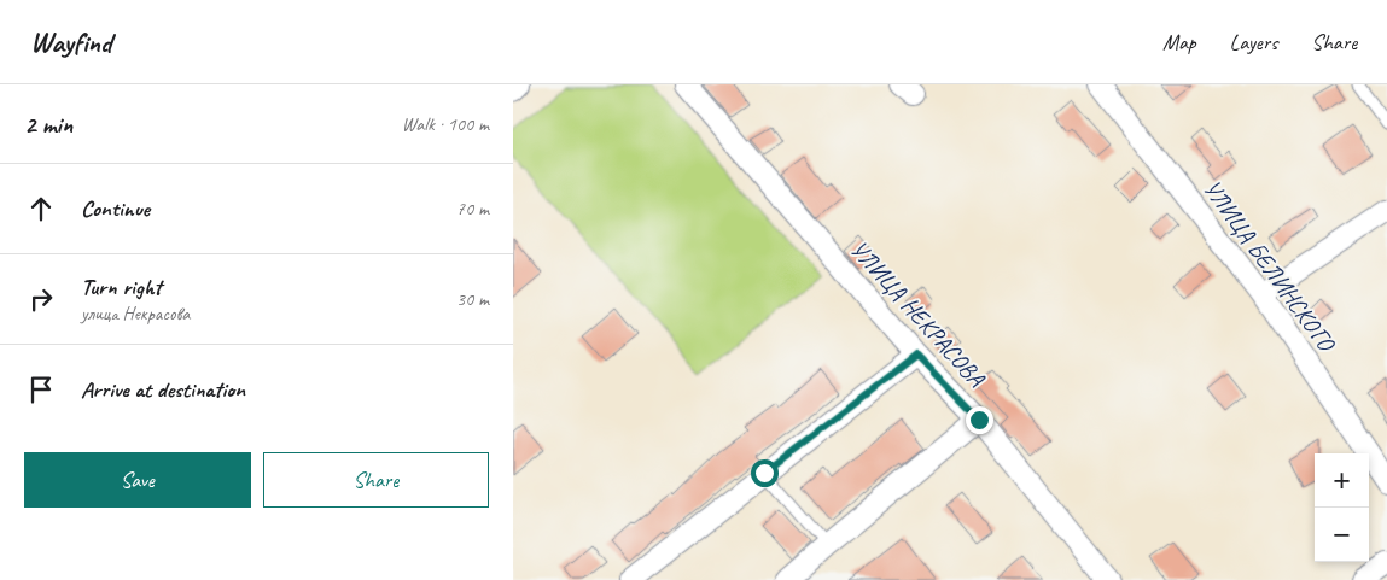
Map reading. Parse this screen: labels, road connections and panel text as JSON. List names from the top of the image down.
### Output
{
  "streets": {
    "street": ["УЛИЦА БЕЛИНСКОГО", "УЛИЦА НЕКРАСОВА"]
  },
  "page": {
    "header": "Wayfind",
    "nav": ["Map", "Layers", "Share"],
    "heading": ["2 min", "Walk · 100 m"],
    "list": [
      ["Continue", "70 m"],
      ["Turn right", "улица Некрасова", "30 m"],
      "Arrive at destination"
    ],
    "buttons": ["Save", "Share"],
    "map_buttons": ["+", "−"]
  }
}
